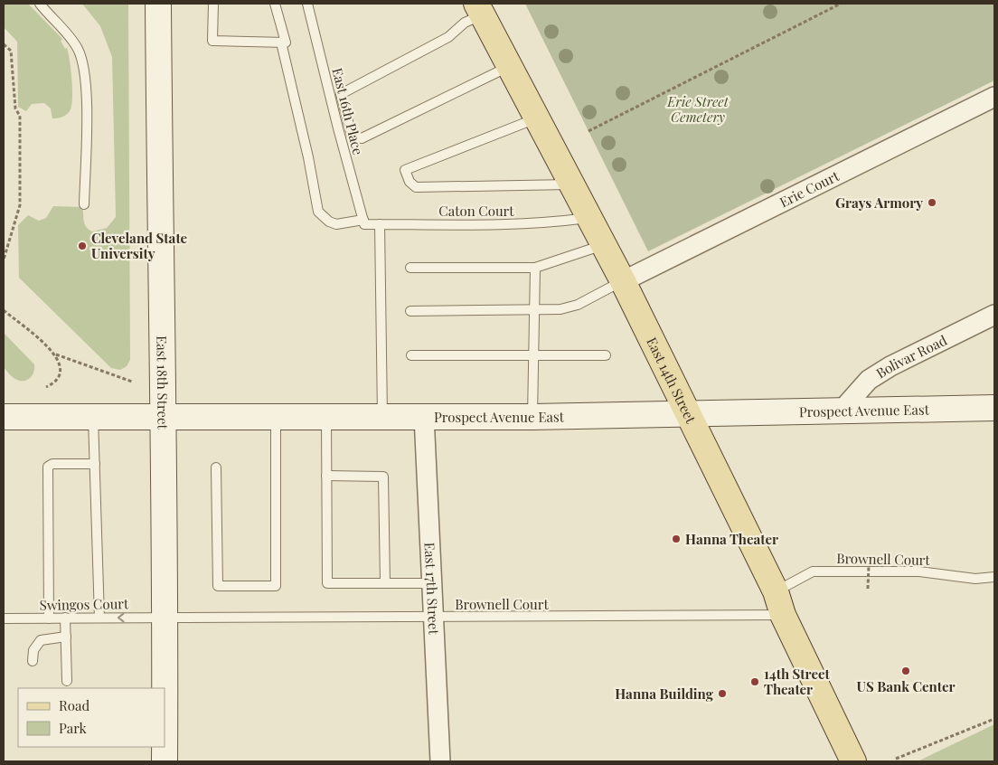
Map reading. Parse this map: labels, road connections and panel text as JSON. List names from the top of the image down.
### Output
{
  "streets": {
    "main road": ["East 14th Street"],
    "street": [
      "Erie Court",
      "Bolivar Road",
      "East 18th Street",
      "Prospect Avenue East",
      "East 17th Street"
    ],
    "lane": [
      "East 16th Place",
      "Caton Court",
      "Brownell Court",
      "Swingos Court"
    ]
  },
  "crossings": [
    ["East 16th Place", "Caton Court"],
    ["Erie Court", "East 14th Street"],
    ["Caton Court", "East 14th Street"],
    ["Bolivar Road", "Prospect Avenue East"],
    ["East 14th Street", "Prospect Avenue East"],
    ["East 14th Street", "Brownell Court"],
    ["East 18th Street", "Prospect Avenue East"],
    ["East 18th Street", "Brownell Court"],
    ["East 18th Street", "Swingos Court"],
    ["Prospect Avenue East", "East 17th Street"],
    ["Brownell Court", "East 17th Street"],
    ["Brownell Court", "Swingos Court"]
  ],
  "one_way": ["Swingos Court"],
  "parks": ["Erie Street Cemetery"],
  "places": [
    "Grays Armory",
    "Cleveland State University",
    "Hanna Theater",
    "US Bank Center",
    "14th Street Theater",
    "Hanna Building"
  ],
  "legend": ["Road", "Park"]
}
